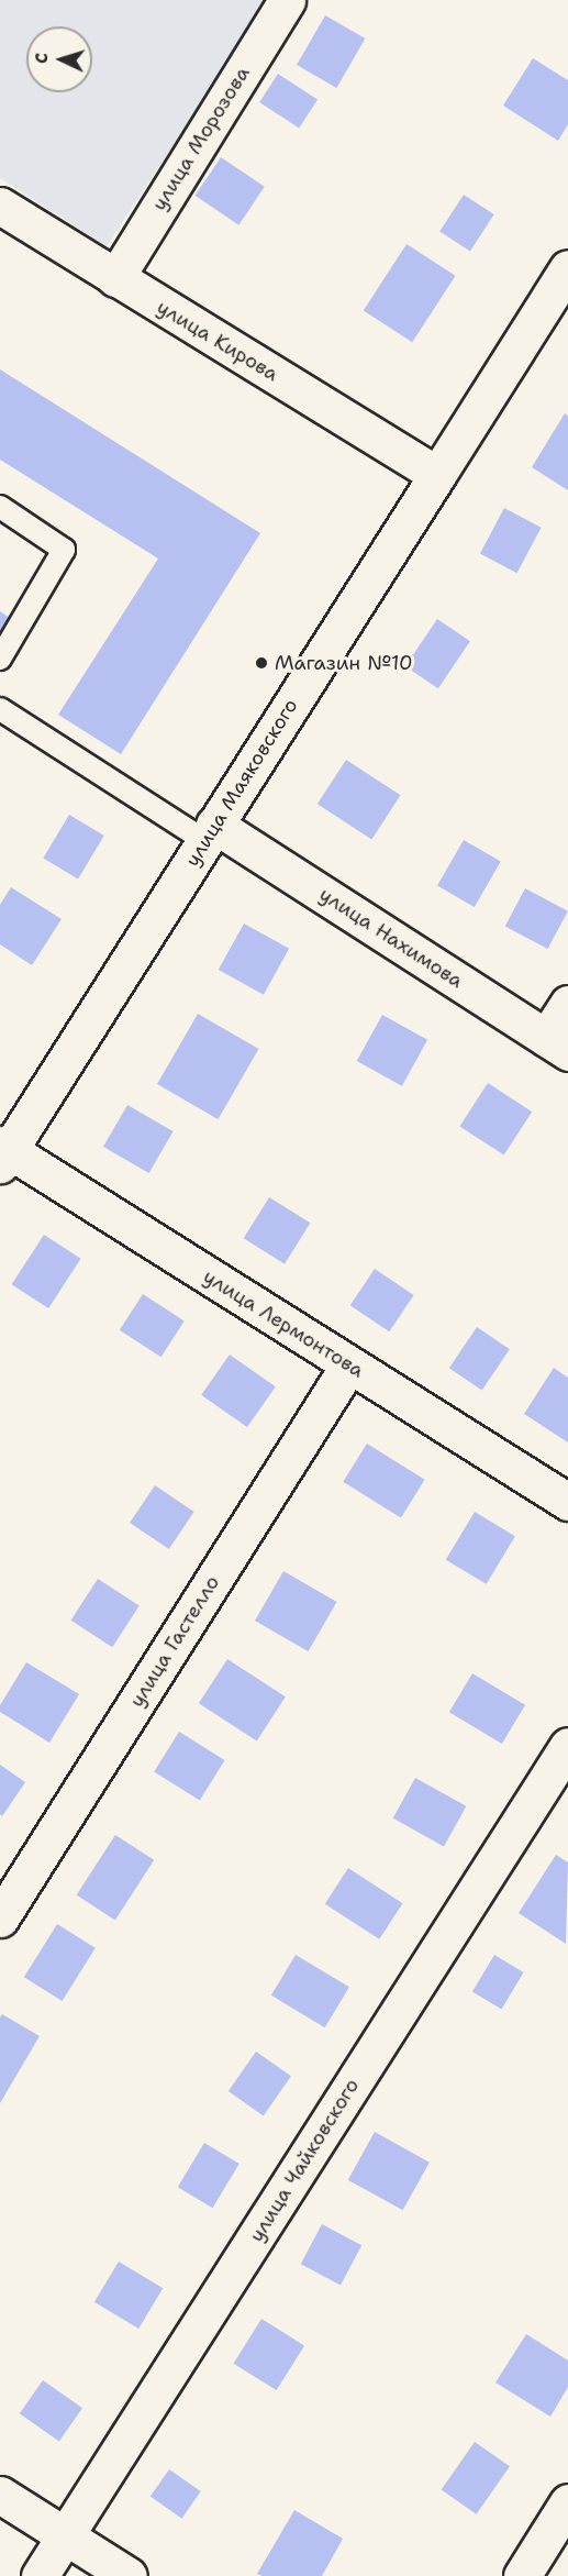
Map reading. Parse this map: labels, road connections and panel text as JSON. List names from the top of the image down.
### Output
{
  "streets": {
    "street": [
      "улица Морозова",
      "улица Кирова",
      "улица Маяковского",
      "улица Нахимова",
      "улица Лермонтова",
      "улица Гастелло",
      "улица Чайковского"
    ]
  },
  "crossings": [
    ["улица Морозова", "улица Кирова"],
    ["улица Кирова", "улица Маяковского"],
    ["улица Маяковского", "улица Нахимова"],
    ["улица Маяковского", "улица Лермонтова"],
    ["улица Лермонтова", "улица Гастелло"]
  ],
  "places": ["Магазин №10"],
  "north": "left"
}
